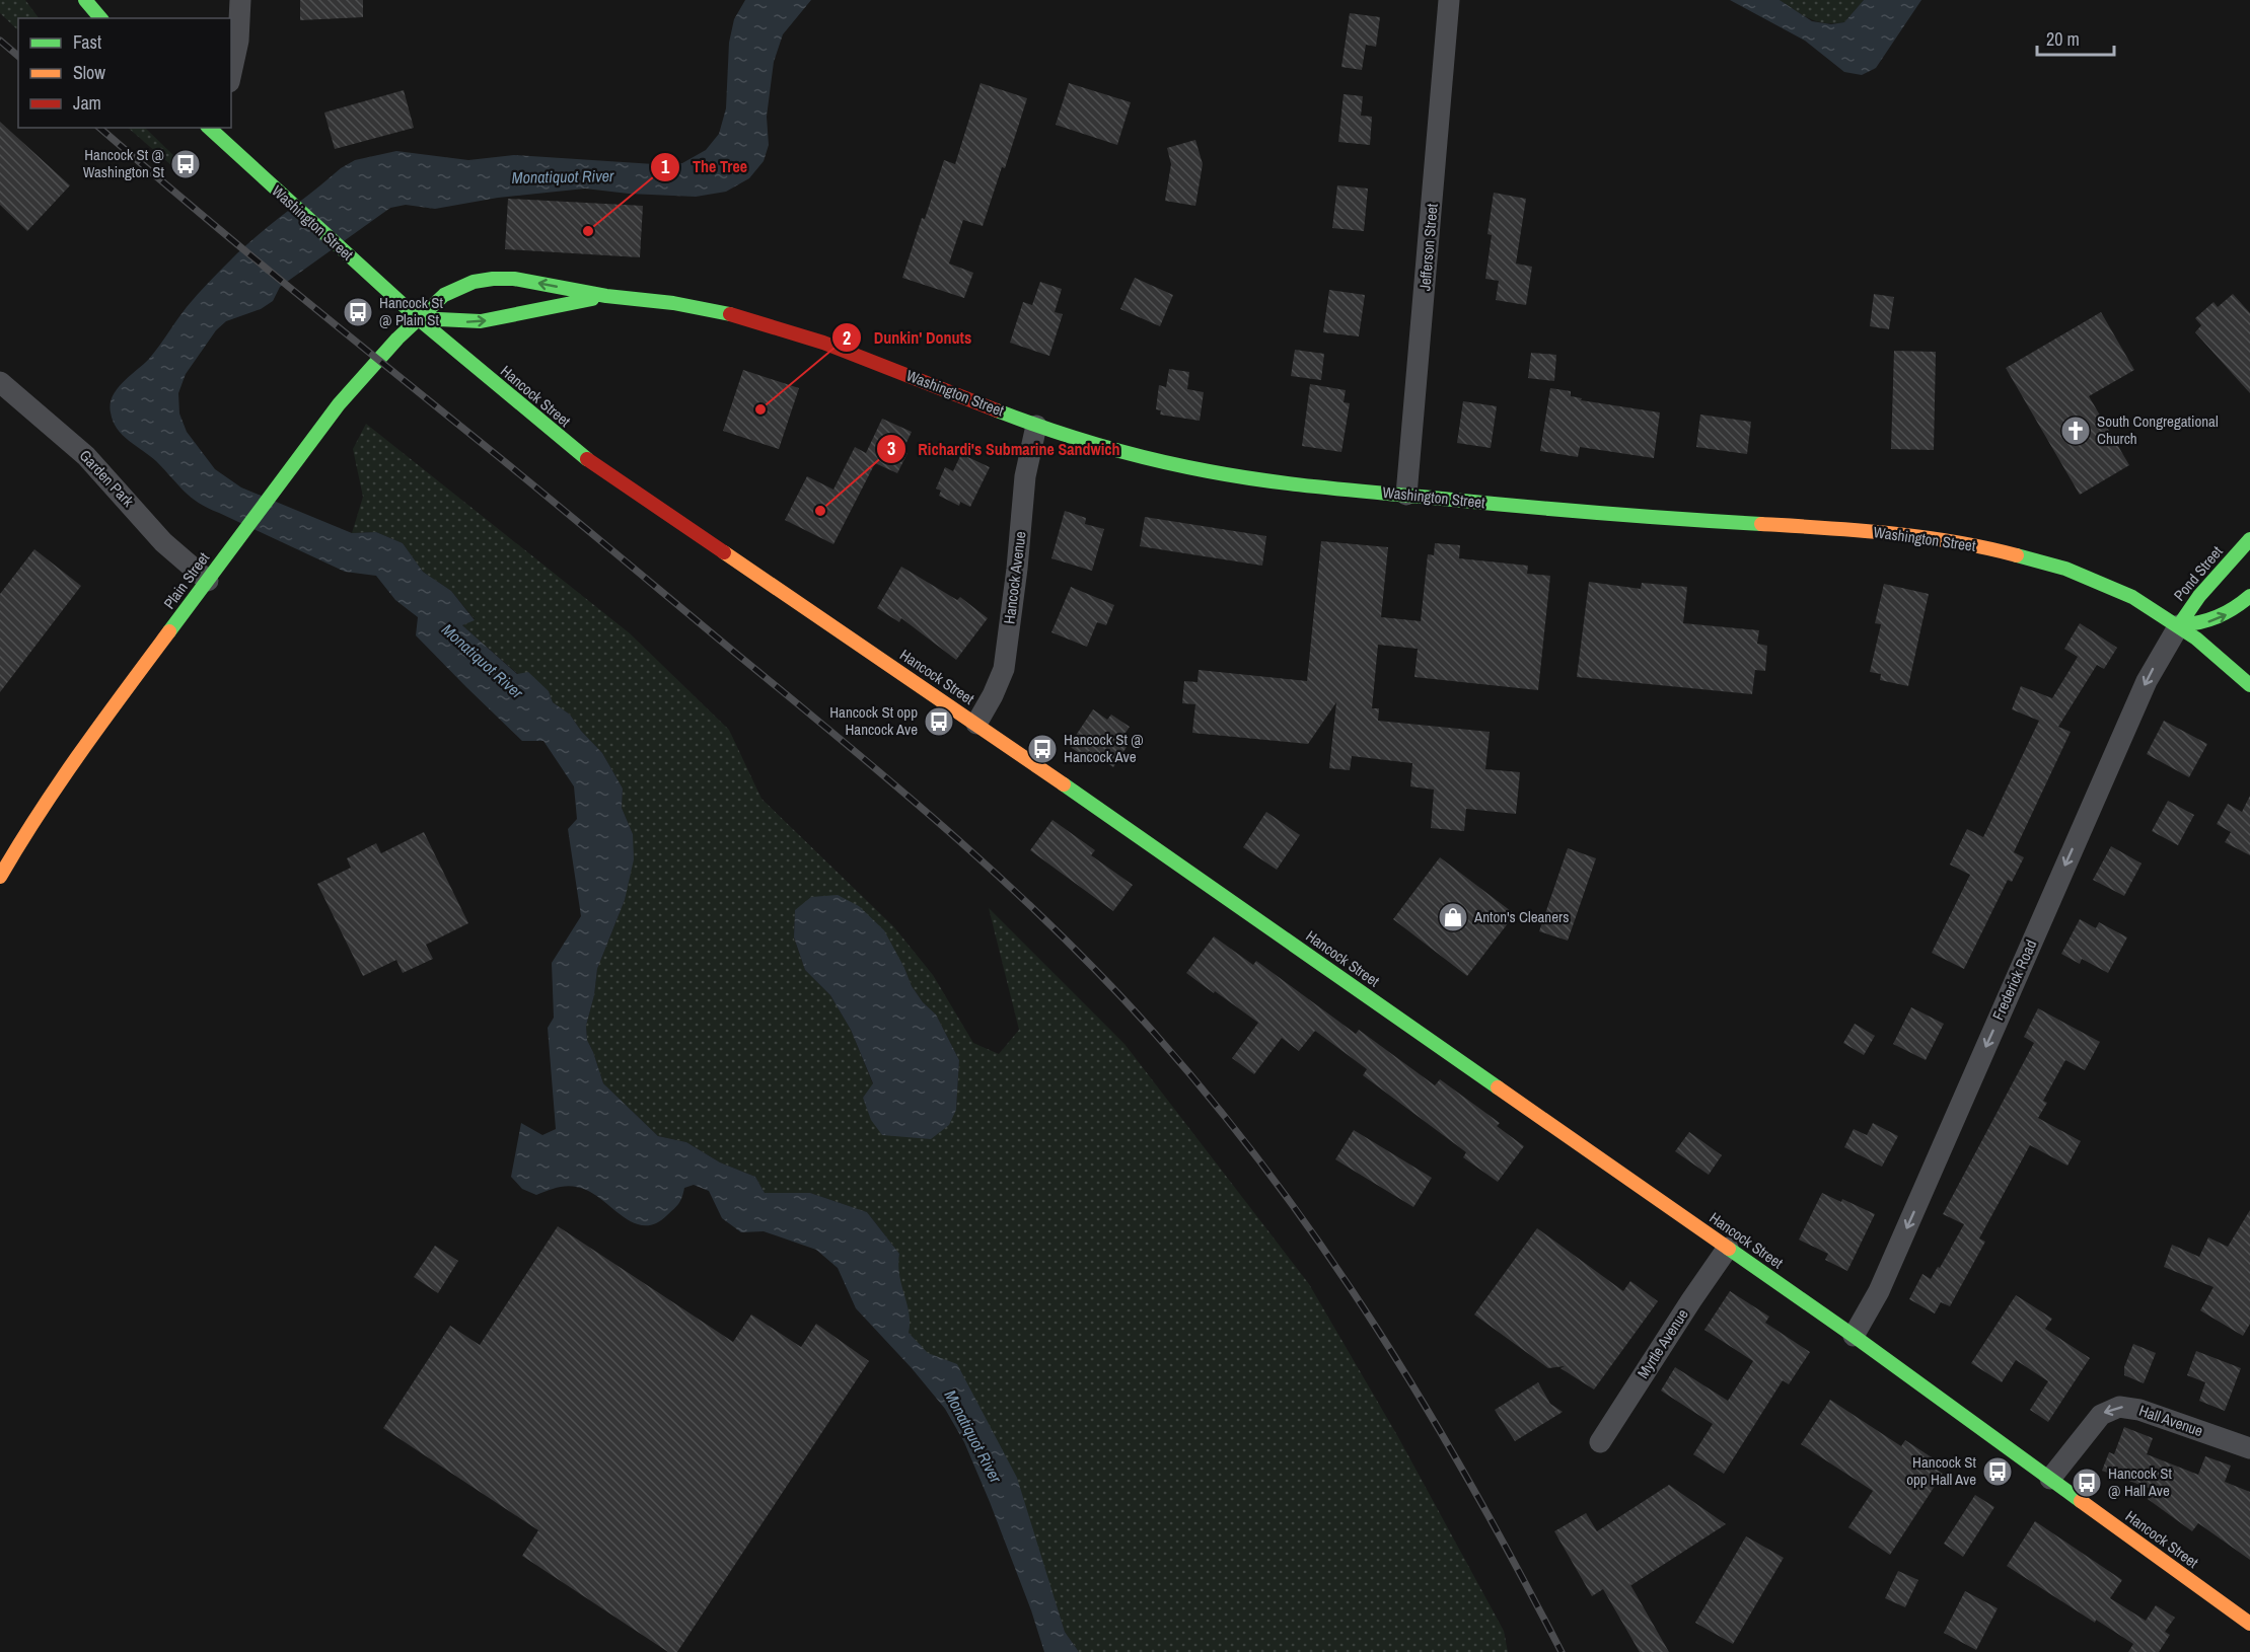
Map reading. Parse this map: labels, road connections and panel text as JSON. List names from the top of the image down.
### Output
{
  "streets": {
    "main road": [
      "Washington Street",
      "Hancock Street",
      "Pond Street",
      "Plain Street"
    ],
    "street": [
      "Jefferson Street",
      "Garden Park",
      "Hancock Avenue",
      "Frederick Road",
      "Myrtle Avenue",
      "Hall Avenue"
    ]
  },
  "crossings": [
    ["Washington Street", "Jefferson Street"],
    ["Washington Street", "Hancock Street"],
    ["Washington Street", "Pond Street"],
    ["Washington Street", "Hancock Avenue"],
    ["Washington Street", "Plain Street"],
    ["Washington Street", "Frederick Road"],
    ["Hancock Street", "Hancock Avenue"],
    ["Hancock Street", "Plain Street"],
    ["Hancock Street", "Frederick Road"],
    ["Hancock Street", "Myrtle Avenue"],
    ["Hancock Street", "Hall Avenue"],
    ["Garden Park", "Plain Street"],
    ["Pond Street", "Frederick Road"]
  ],
  "one_way": ["Pond Street", "Frederick Road", "Hall Avenue"],
  "water": ["Monatiquot River"],
  "places": {
    "bus stop": [
      "Hancock St @ Washington St",
      "Hancock St @ Plain St",
      "Hancock St opp Hancock Ave",
      "Hancock St @ Hancock Ave",
      "Hancock St opp Hall Ave",
      "Hancock St @ Hall Ave"
    ],
    "other": ["The Tree", "Dunkin' Donuts", "Richardi's Submarine Sandwich"],
    "church": ["South Congregational Church"],
    "shop": ["Anton's Cleaners"]
  },
  "legend": ["Fast", "Slow", "Jam"],
  "scale_bar": "20 m"
}
